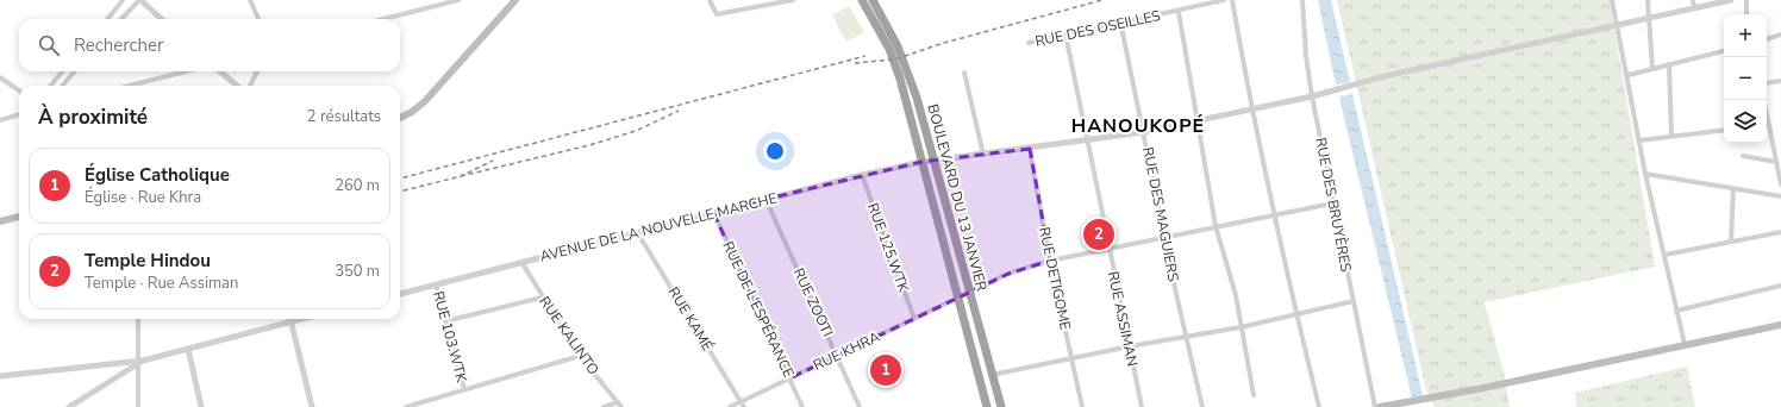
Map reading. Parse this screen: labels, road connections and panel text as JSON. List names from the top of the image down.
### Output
{
  "streets": {
    "highway": ["BOULEVARD DU 13 JANVIER"],
    "street": [
      "RUE DES OSEILLES",
      "RUE DES BRUYÈRES",
      "RUE DES MAGUIERS",
      "AVENUE DE LA NOUVELLE MARCHE",
      "RUE 125.WTK",
      "RUE DETIGOME",
      "RUE ZOOTI",
      "RUE DE L'ESPÉRANCE",
      "RUE KAMÉ",
      "RUE ASSIMAN",
      "RUE KALINTO",
      "RUE 103.WTK",
      "RUE KHRA"
    ]
  },
  "crossings": [
    ["RUE DES OSEILLES", "RUE DES MAGUIERS"],
    ["RUE DES OSEILLES", "RUE ASSIMAN"],
    ["BOULEVARD DU 13 JANVIER", "AVENUE DE LA NOUVELLE MARCHE"],
    ["BOULEVARD DU 13 JANVIER", "RUE KHRA"],
    ["RUE DES BRUYÈRES", "AVENUE DE LA NOUVELLE MARCHE"],
    ["RUE DES BRUYÈRES", "RUE KHRA"],
    ["RUE DES MAGUIERS", "AVENUE DE LA NOUVELLE MARCHE"],
    ["RUE DES MAGUIERS", "RUE KHRA"],
    ["AVENUE DE LA NOUVELLE MARCHE", "RUE 125.WTK"],
    ["AVENUE DE LA NOUVELLE MARCHE", "RUE DETIGOME"],
    ["AVENUE DE LA NOUVELLE MARCHE", "RUE ZOOTI"],
    ["AVENUE DE LA NOUVELLE MARCHE", "RUE DE L'ESPÉRANCE"],
    ["AVENUE DE LA NOUVELLE MARCHE", "RUE KAMÉ"],
    ["AVENUE DE LA NOUVELLE MARCHE", "RUE ASSIMAN"],
    ["AVENUE DE LA NOUVELLE MARCHE", "RUE KALINTO"],
    ["AVENUE DE LA NOUVELLE MARCHE", "RUE 103.WTK"],
    ["RUE 125.WTK", "RUE KHRA"],
    ["RUE DETIGOME", "RUE KHRA"],
    ["RUE ZOOTI", "RUE KHRA"],
    ["RUE DE L'ESPÉRANCE", "RUE KHRA"],
    ["RUE KAMÉ", "RUE KHRA"],
    ["RUE ASSIMAN", "RUE KHRA"]
  ],
  "districts": ["HANOUKOPÉ"],
  "page": {
    "map_buttons": ["+", "−"],
    "search": "Rechercher",
    "heading": ["À proximité", "2 résultats"],
    "list": [
      {
        "mark": "1",
        "name": "Église Catholique",
        "note": "Église · Rue Khra",
        "value": "260 m"
      },
      {
        "mark": "2",
        "name": "Temple Hindou",
        "note": "Temple · Rue Assiman",
        "value": "350 m"
      }
    ],
    "pins": ["2", "1"]
  }
}
